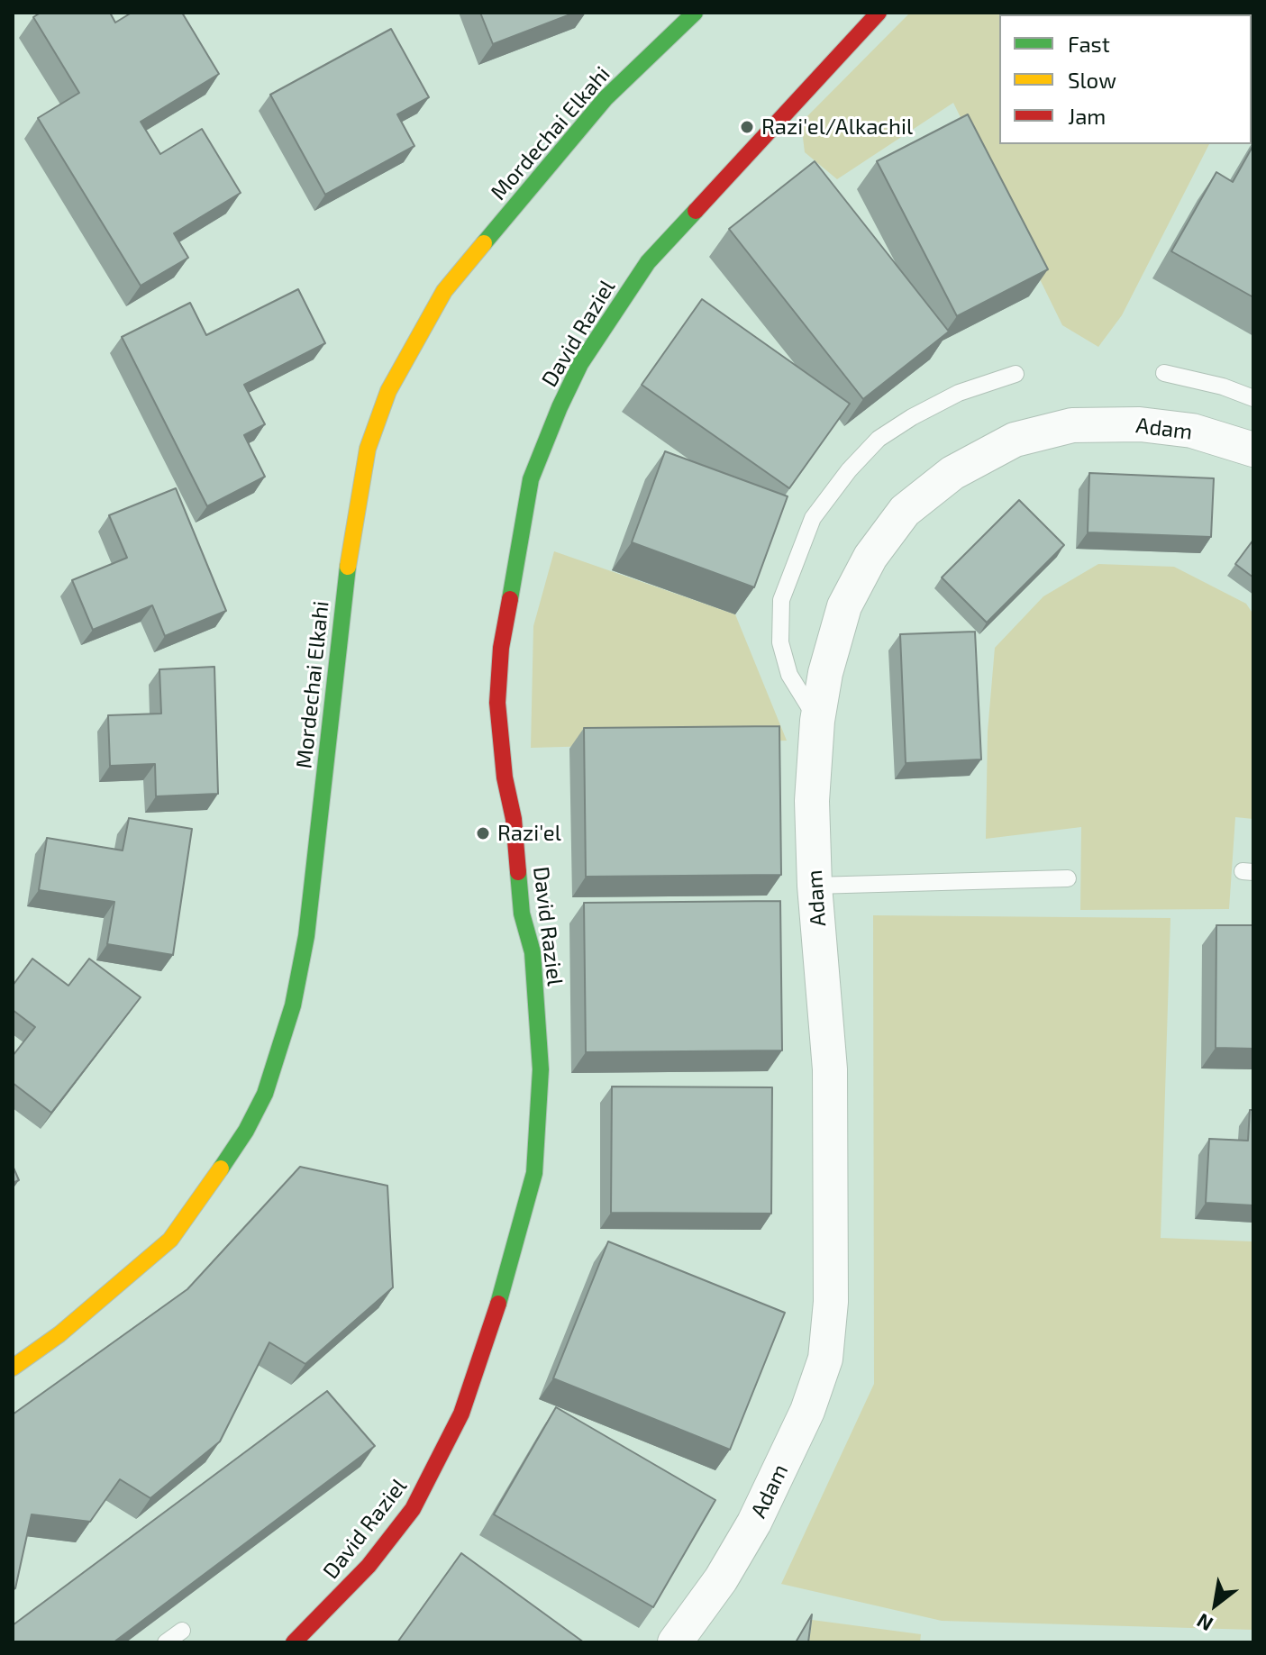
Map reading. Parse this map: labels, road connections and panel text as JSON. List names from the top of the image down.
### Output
{
  "streets": {
    "street": ["Mordechai Elkahi", "David Raziel", "Adam"]
  },
  "places": ["Razi'el/Alkachil", "Razi'el"],
  "legend": ["Fast", "Slow", "Jam"],
  "north": "bottom left"
}
